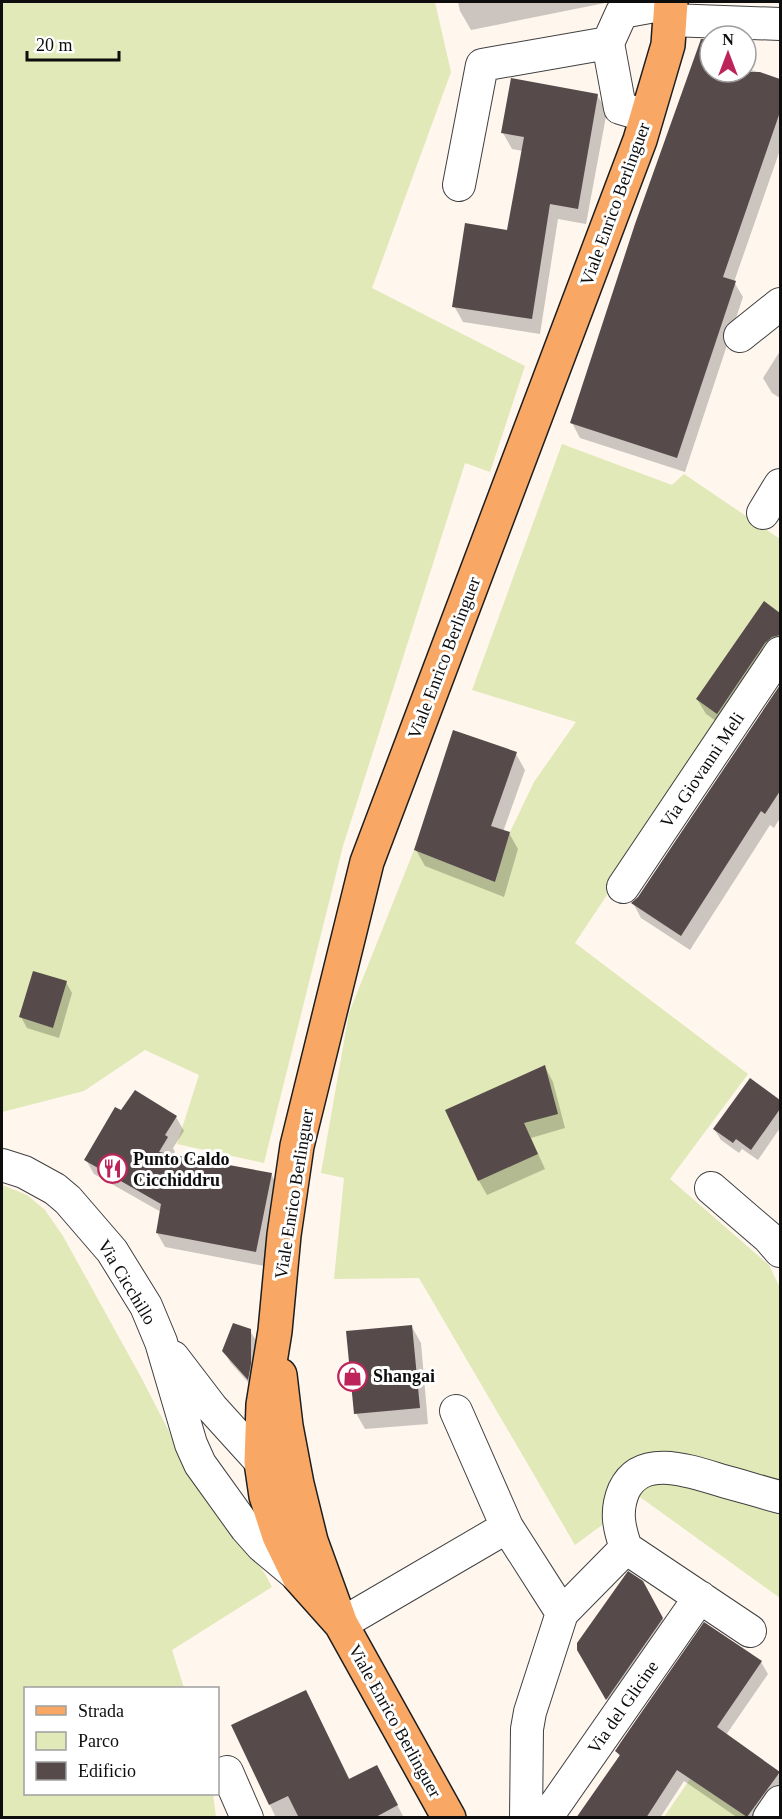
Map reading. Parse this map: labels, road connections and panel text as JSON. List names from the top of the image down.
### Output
{
  "streets": {
    "main road": ["Viale Enrico Berlinguer"],
    "street": ["Via Giovanni Meli", "Via Cicchillo", "Via del Glicine"]
  },
  "places": {
    "restaurant": ["Punto Caldo Cicchiddru"],
    "shop": ["Shangai"]
  },
  "legend": ["Strada", "Parco", "Edificio"],
  "scale_bar": "20 m",
  "north": "top"
}
